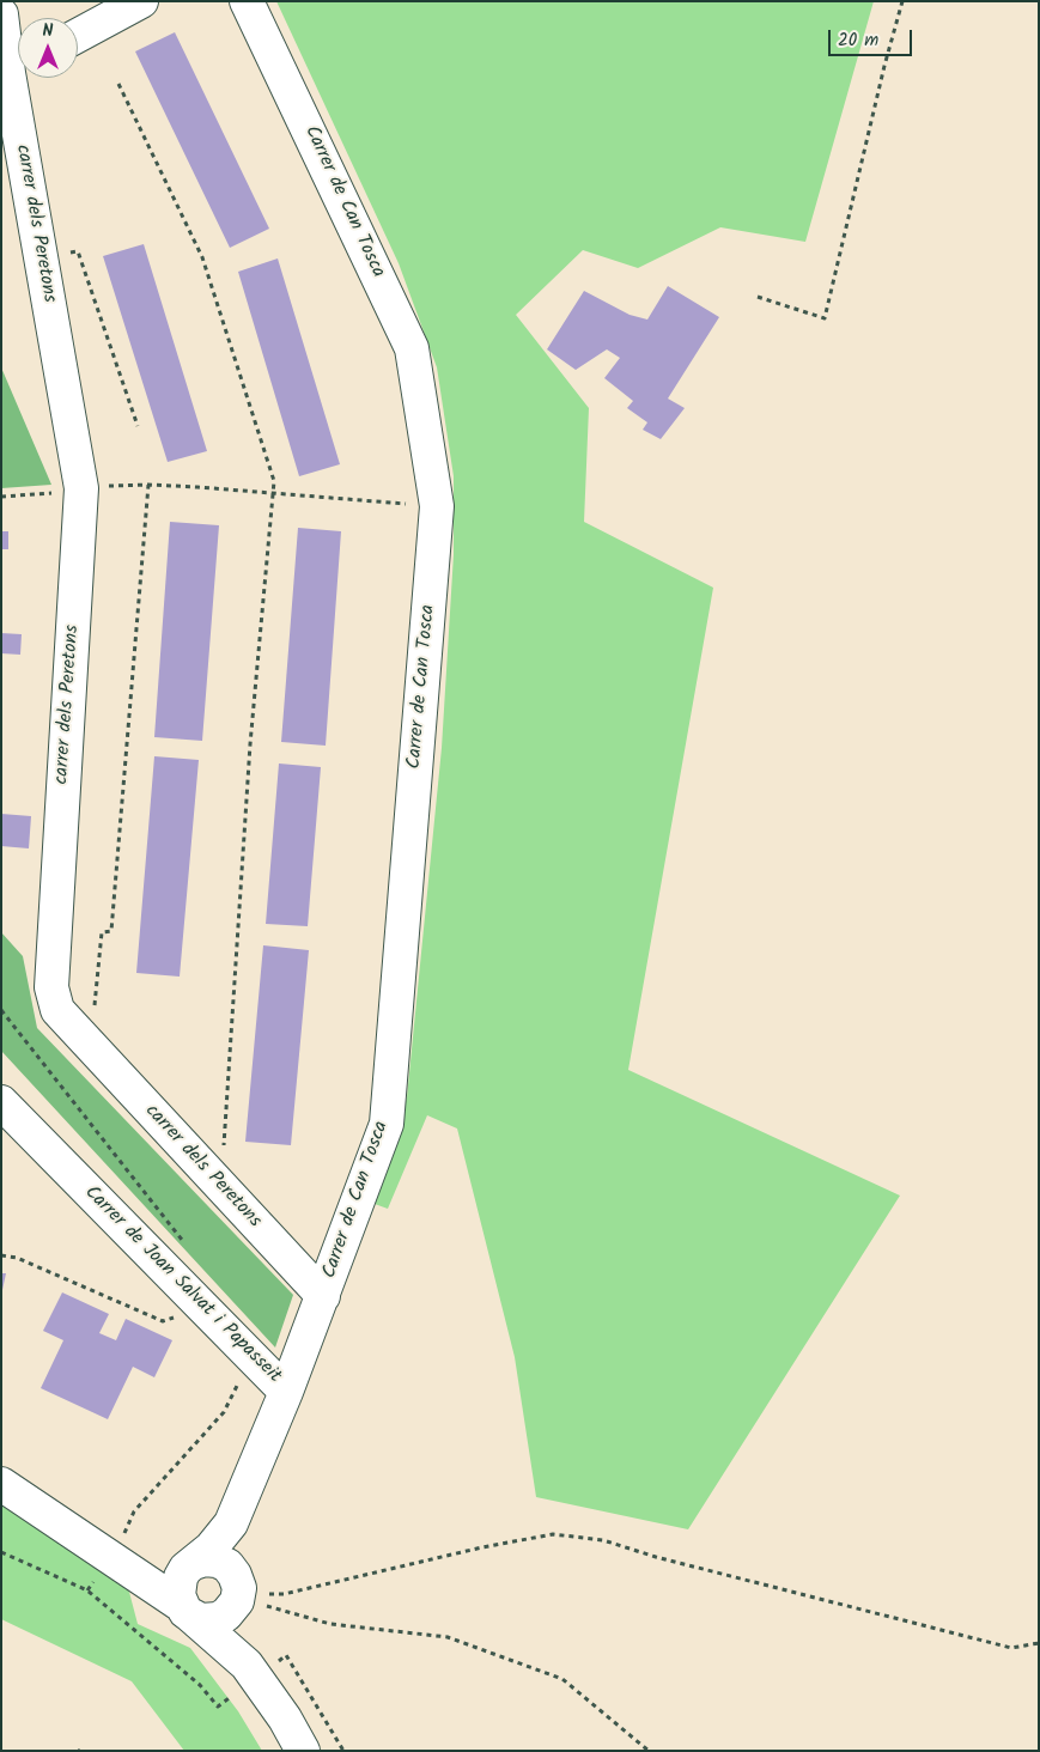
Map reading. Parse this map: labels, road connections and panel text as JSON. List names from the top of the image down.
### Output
{
  "streets": {
    "street": ["Carrer de Can Tosca", "carrer dels Peretons", "Carrer de Joan Salvat i Papasseit"]
  },
  "crossings": [
    ["Carrer de Can Tosca", "carrer dels Peretons"],
    ["Carrer de Can Tosca", "Carrer de Joan Salvat i Papasseit"]
  ],
  "scale_bar": "20 m",
  "north": "top"
}
